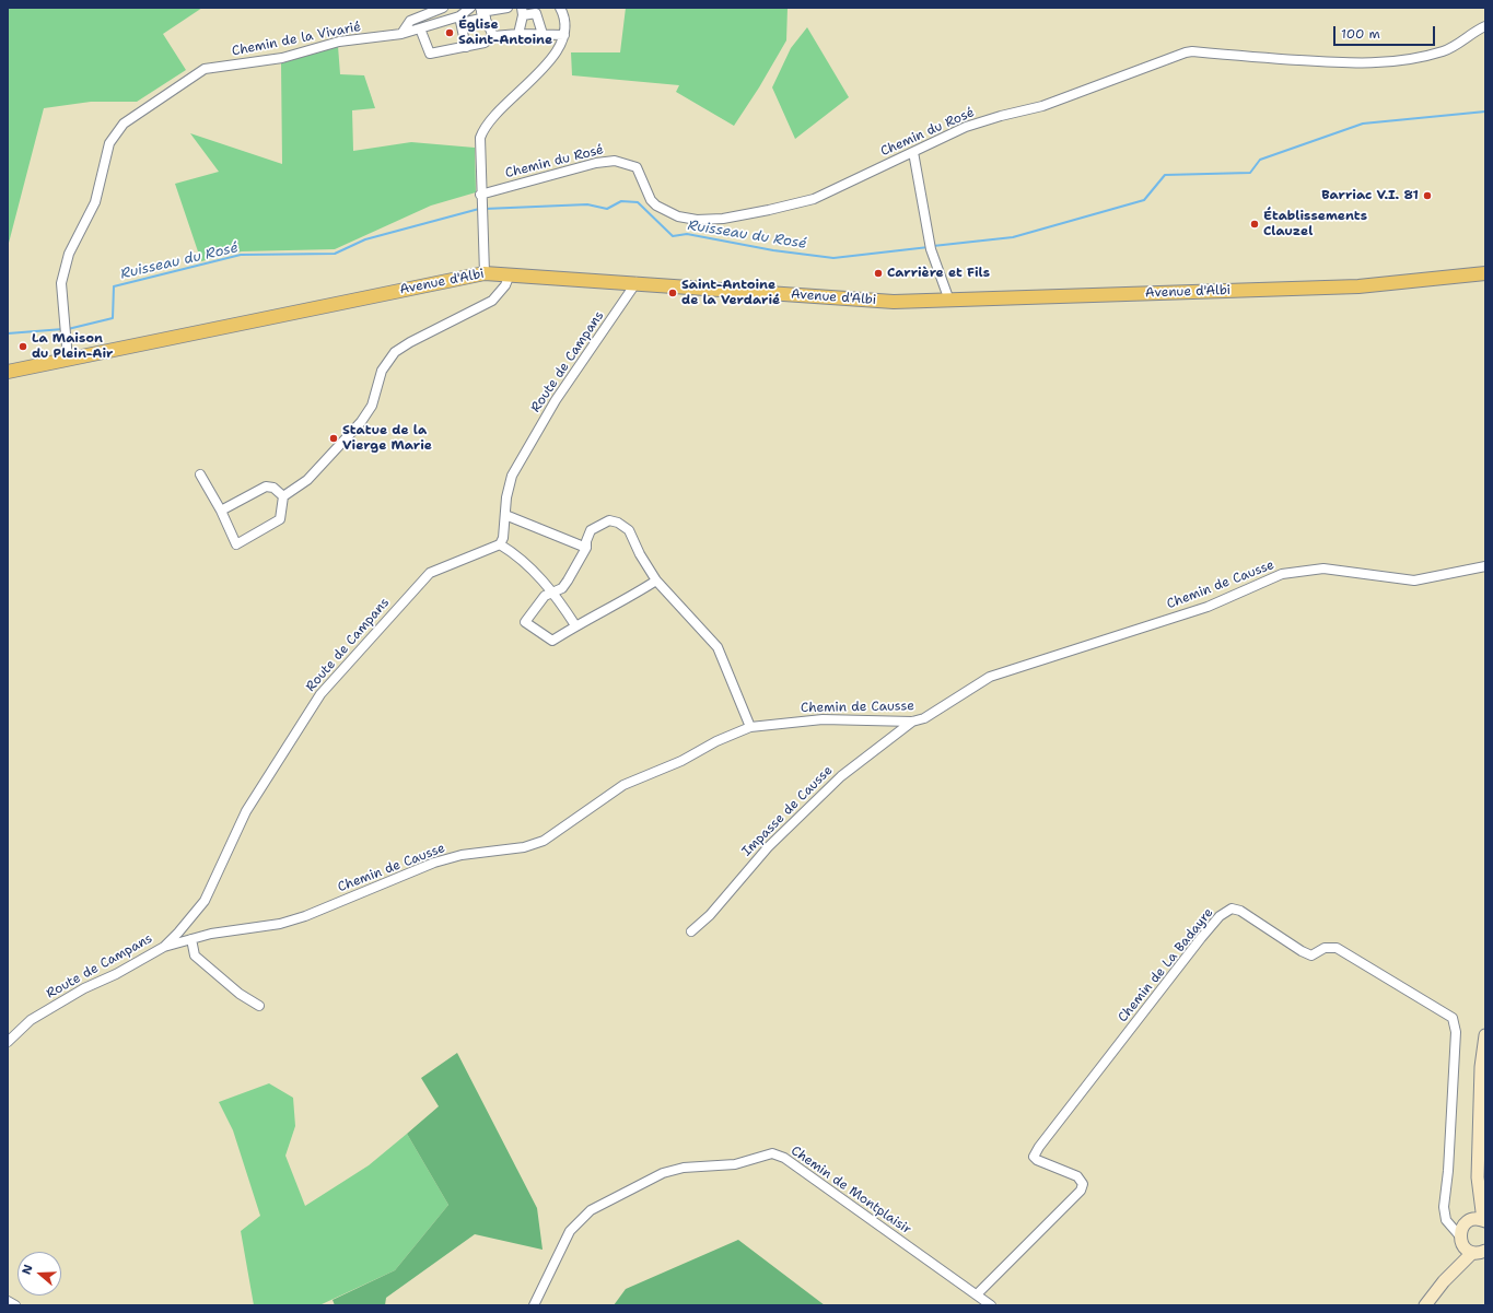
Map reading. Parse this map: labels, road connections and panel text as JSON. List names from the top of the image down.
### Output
{
  "streets": {
    "main road": ["Avenue d'Albi"],
    "street": [
      "Chemin de la Vivarié",
      "Chemin du Rosé",
      "Route de Campans",
      "Chemin de Causse",
      "Impasse de Causse",
      "Chemin de La Badayre",
      "Chemin de Montplaisir"
    ]
  },
  "crossings": [
    ["Chemin de la Vivarié", "Avenue d'Albi"],
    ["Avenue d'Albi", "Route de Campans"],
    ["Route de Campans", "Chemin de Causse"],
    ["Chemin de Causse", "Impasse de Causse"],
    ["Chemin de La Badayre", "Chemin de Montplaisir"]
  ],
  "water": ["Ruisseau du Rosé"],
  "places": [
    "Église Saint-Antoine",
    "Barriac V.I. 81",
    "Établissements Clauzel",
    "Carrière et Fils",
    "Saint-Antoine de la Verdarié",
    "La Maison du Plein-Air",
    "Statue de la Vierge Marie"
  ],
  "scale_bar": "100 m",
  "north": "left"
}
